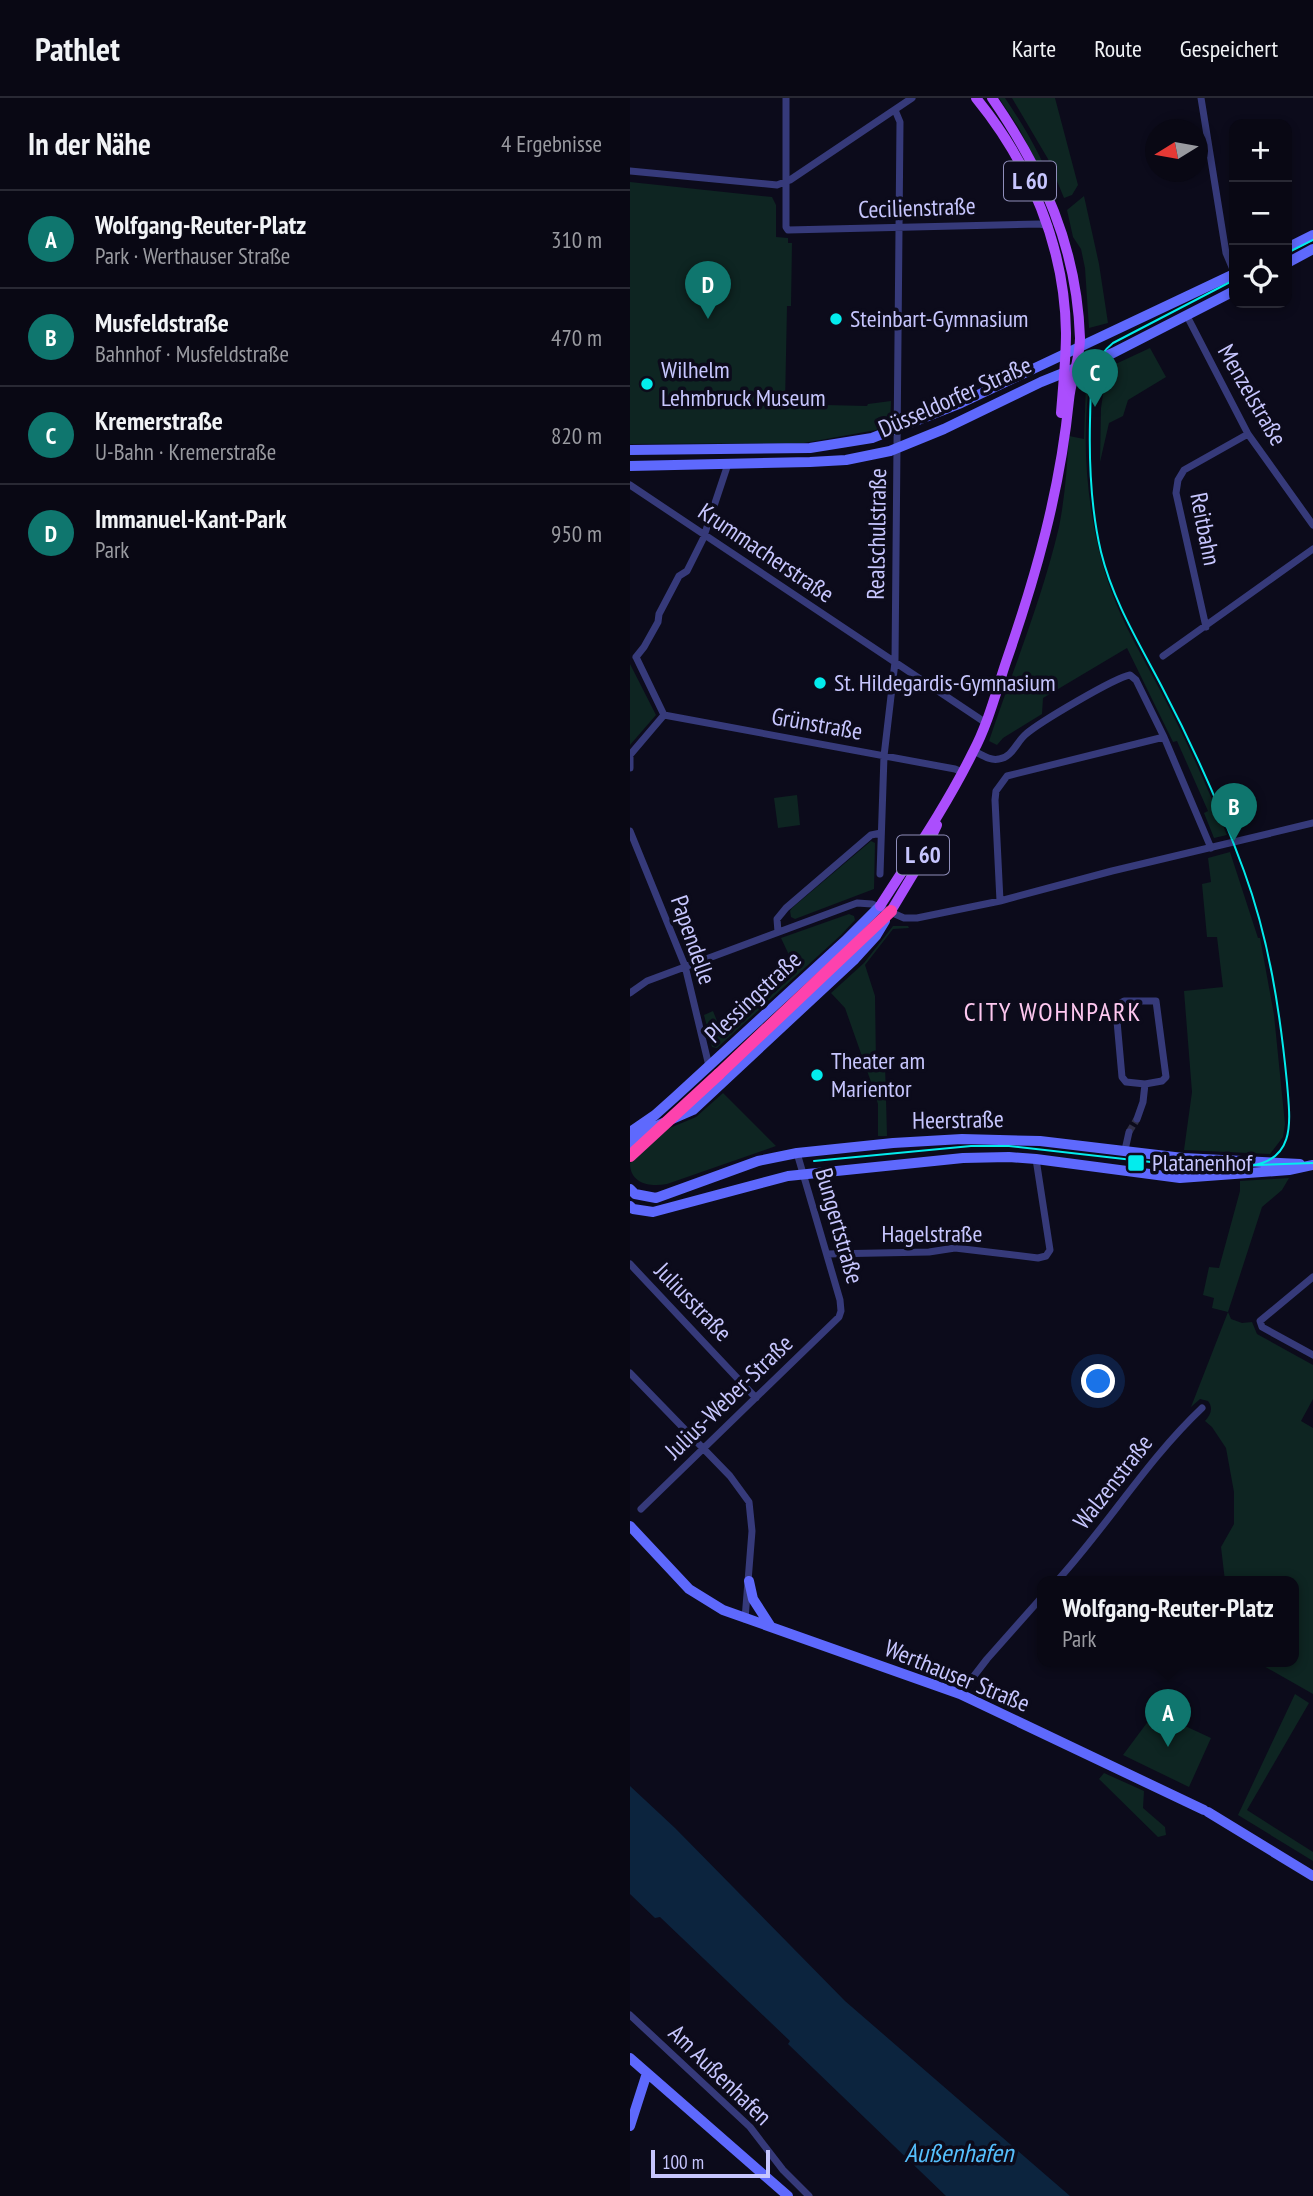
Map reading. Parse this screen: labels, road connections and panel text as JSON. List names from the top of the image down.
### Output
{
  "streets": {
    "highway": ["Plessingstraße"],
    "main road": [
      "L 60",
      "Düsseldorfer Straße",
      "Heerstraße",
      "Werthauser Straße"
    ],
    "street": [
      "Cecilienstraße",
      "Menzelstraße",
      "Reitbahn",
      "Realschulstraße",
      "Krummacherstraße",
      "Grünstraße",
      "Papendelle",
      "Bungertstraße",
      "Hagelstraße",
      "Juliusstraße",
      "Julius-Weber-Straße",
      "Walzenstraße",
      "Am Außenhafen"
    ]
  },
  "crossings": [
    ["L 60", "Cecilienstraße"],
    ["L 60", "Düsseldorfer Straße"],
    ["L 60", "Krummacherstraße"],
    ["L 60", "Grünstraße"],
    ["L 60", "Plessingstraße"],
    ["Cecilienstraße", "Realschulstraße"],
    ["Menzelstraße", "Düsseldorfer Straße"],
    ["Menzelstraße", "Reitbahn"],
    ["Düsseldorfer Straße", "Realschulstraße"],
    ["Realschulstraße", "Krummacherstraße"],
    ["Realschulstraße", "Grünstraße"],
    ["Papendelle", "Plessingstraße"],
    ["Heerstraße", "Bungertstraße"],
    ["Heerstraße", "Hagelstraße"],
    ["Bungertstraße", "Hagelstraße"],
    ["Bungertstraße", "Julius-Weber-Straße"],
    ["Juliusstraße", "Julius-Weber-Straße"]
  ],
  "districts": ["CITY WOHNPARK"],
  "water": ["Außenhafen"],
  "places": {
    "other": [
      "Steinbart-Gymnasium",
      "Wilhelm Lehmbruck Museum",
      "St. Hildegardis-Gymnasium",
      "Theater am Marientor"
    ],
    "transit": ["Platanenhof"]
  },
  "scale_bar": "100 m",
  "north": "left",
  "page": {
    "header": "Pathlet",
    "nav": ["Karte", "Route", "Gespeichert"],
    "heading": ["In der Nähe", "4 Ergebnisse"],
    "map_buttons": ["+", "−"],
    "list": [
      {
        "mark": "A",
        "name": "Wolfgang-Reuter-Platz",
        "note": "Park · Werthauser Straße",
        "value": "310 m"
      },
      {
        "mark": "B",
        "name": "Musfeldstraße",
        "note": "Bahnhof · Musfeldstraße",
        "value": "470 m"
      },
      {
        "mark": "C",
        "name": "Kremerstraße",
        "note": "U-Bahn · Kremerstraße",
        "value": "820 m"
      },
      {
        "mark": "D",
        "name": "Immanuel-Kant-Park",
        "note": "Park",
        "value": "950 m"
      }
    ],
    "pins": [
      "D",
      "C",
      "B",
      "A"
    ],
    "popup": ["Wolfgang-Reuter-Platz", "Park"],
    "scale": "100 m"
  }
}
